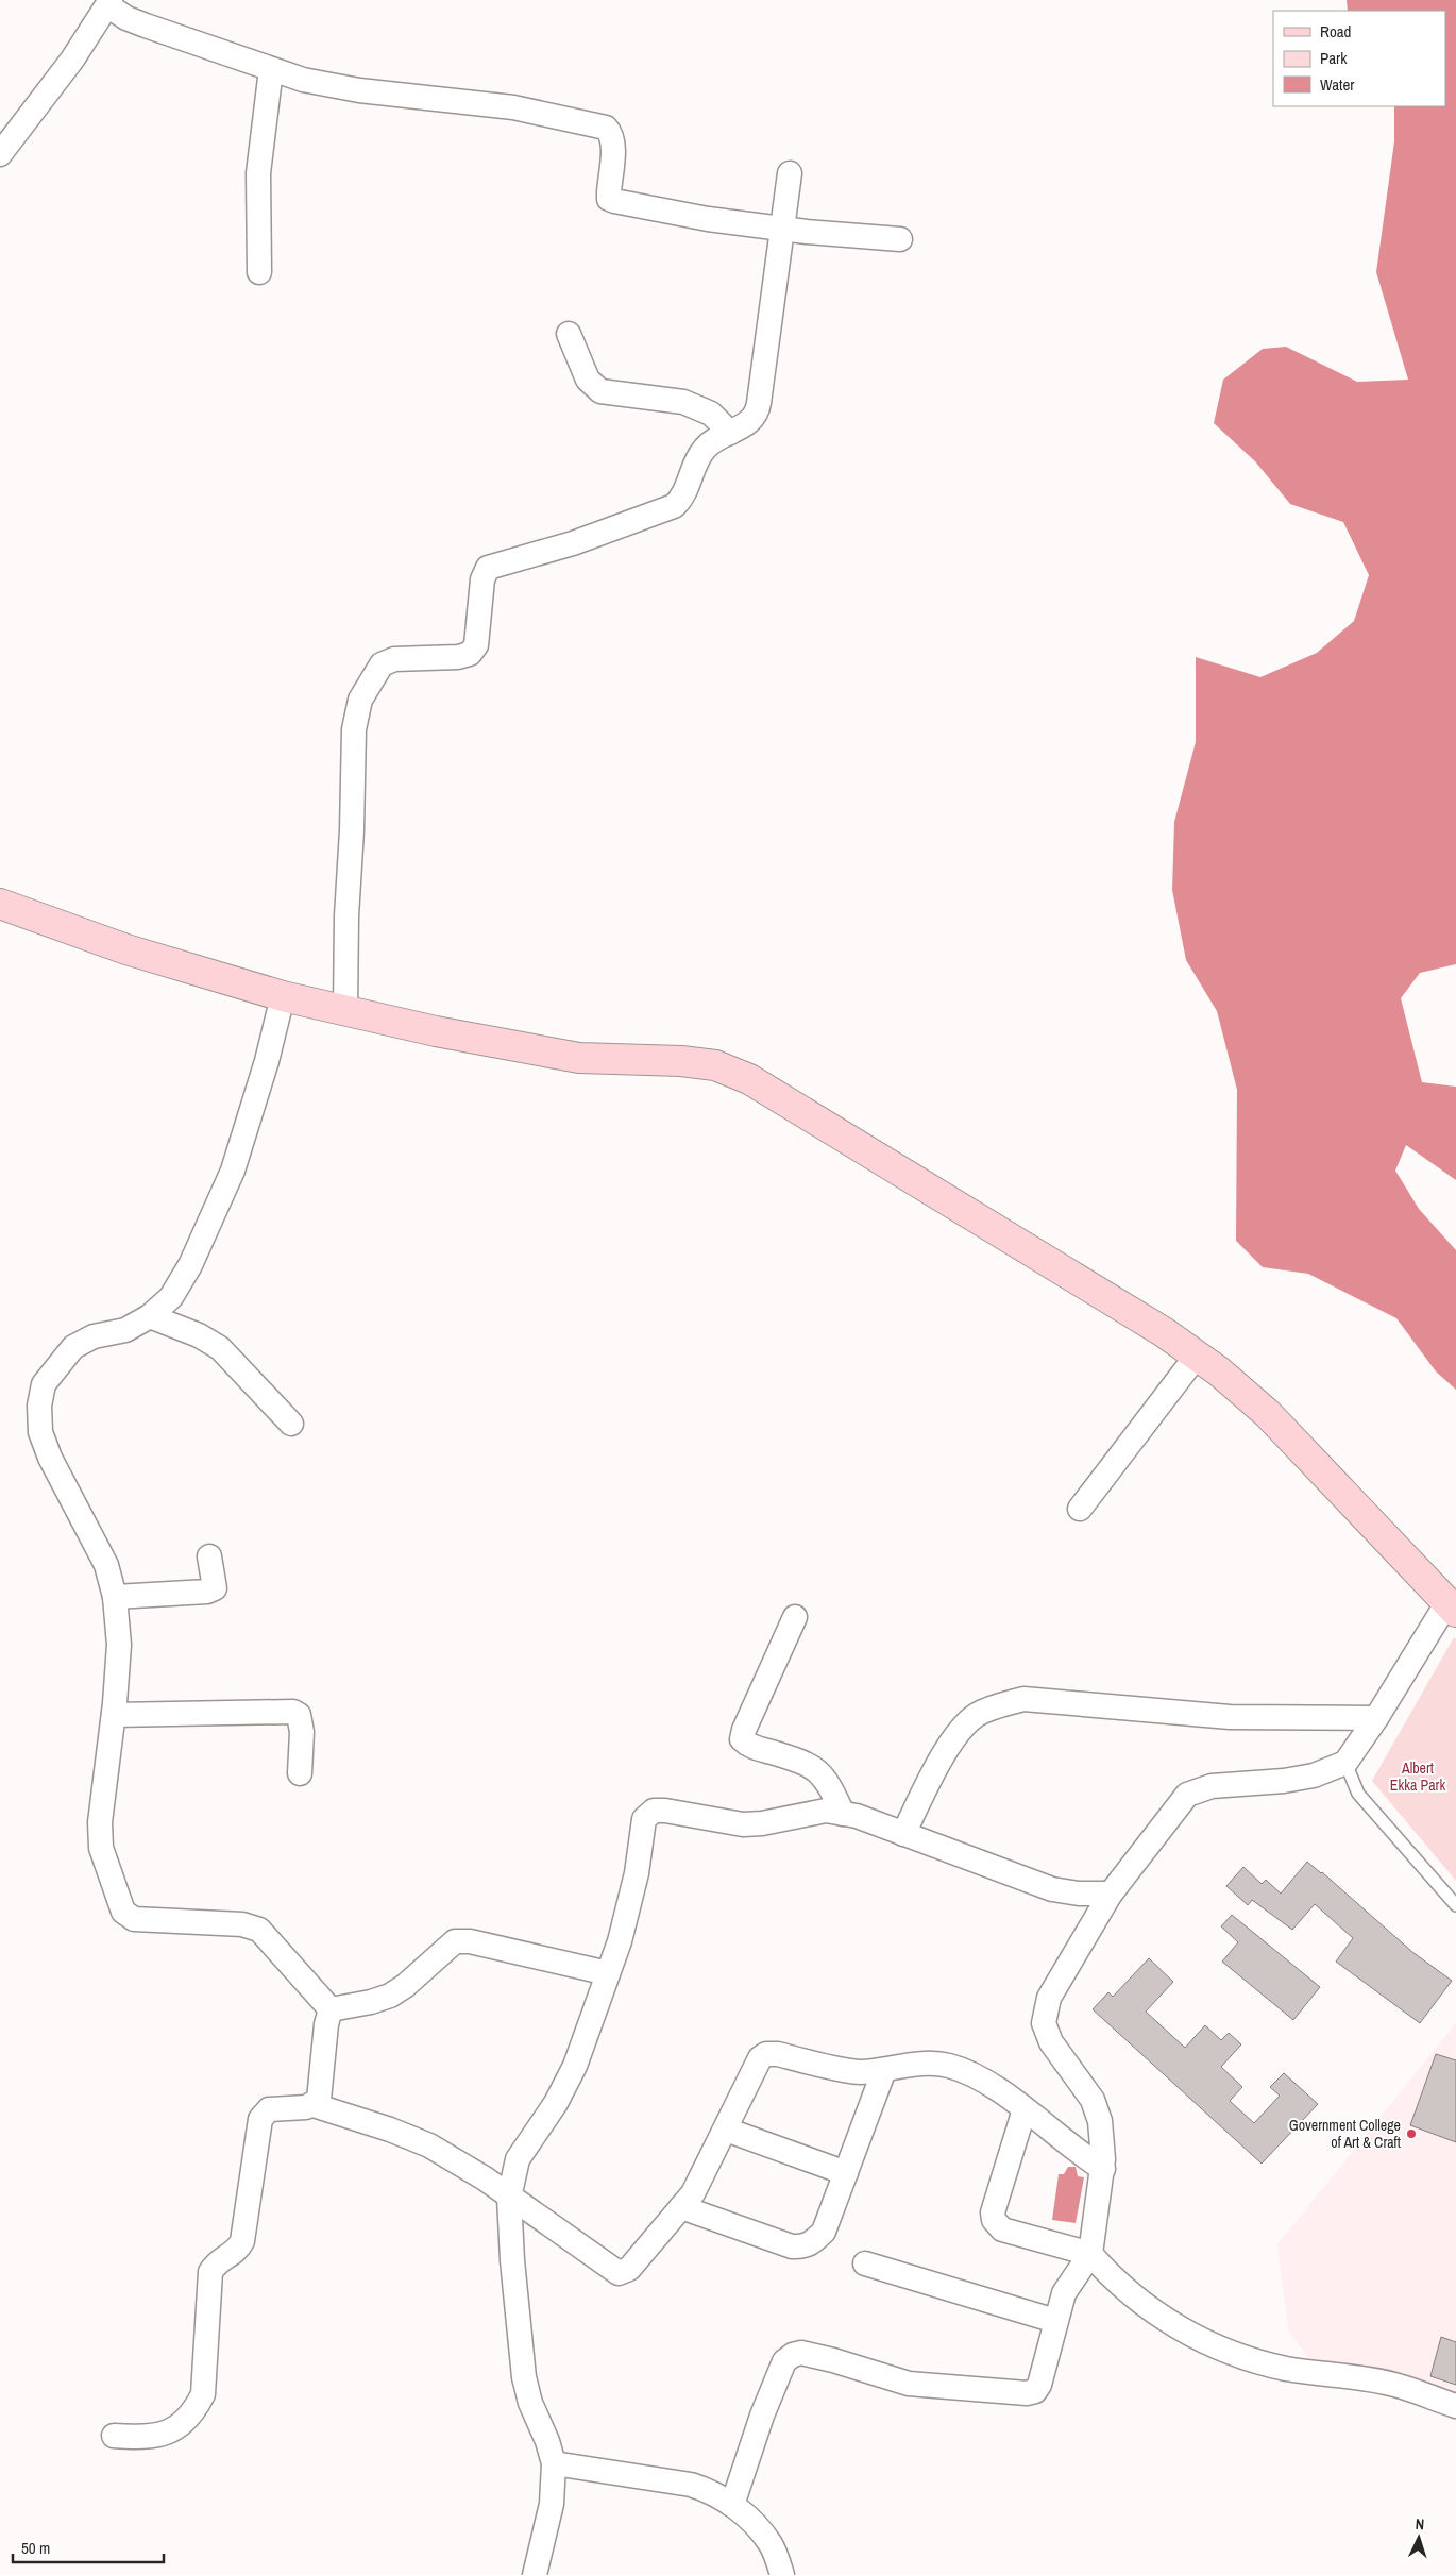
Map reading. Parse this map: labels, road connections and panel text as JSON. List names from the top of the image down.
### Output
{
  "parks": ["Albert Ekka Park"],
  "places": ["Government College of Art & Craft"],
  "legend": ["Road", "Park", "Water"],
  "scale_bar": "50 m",
  "north": "top"
}
